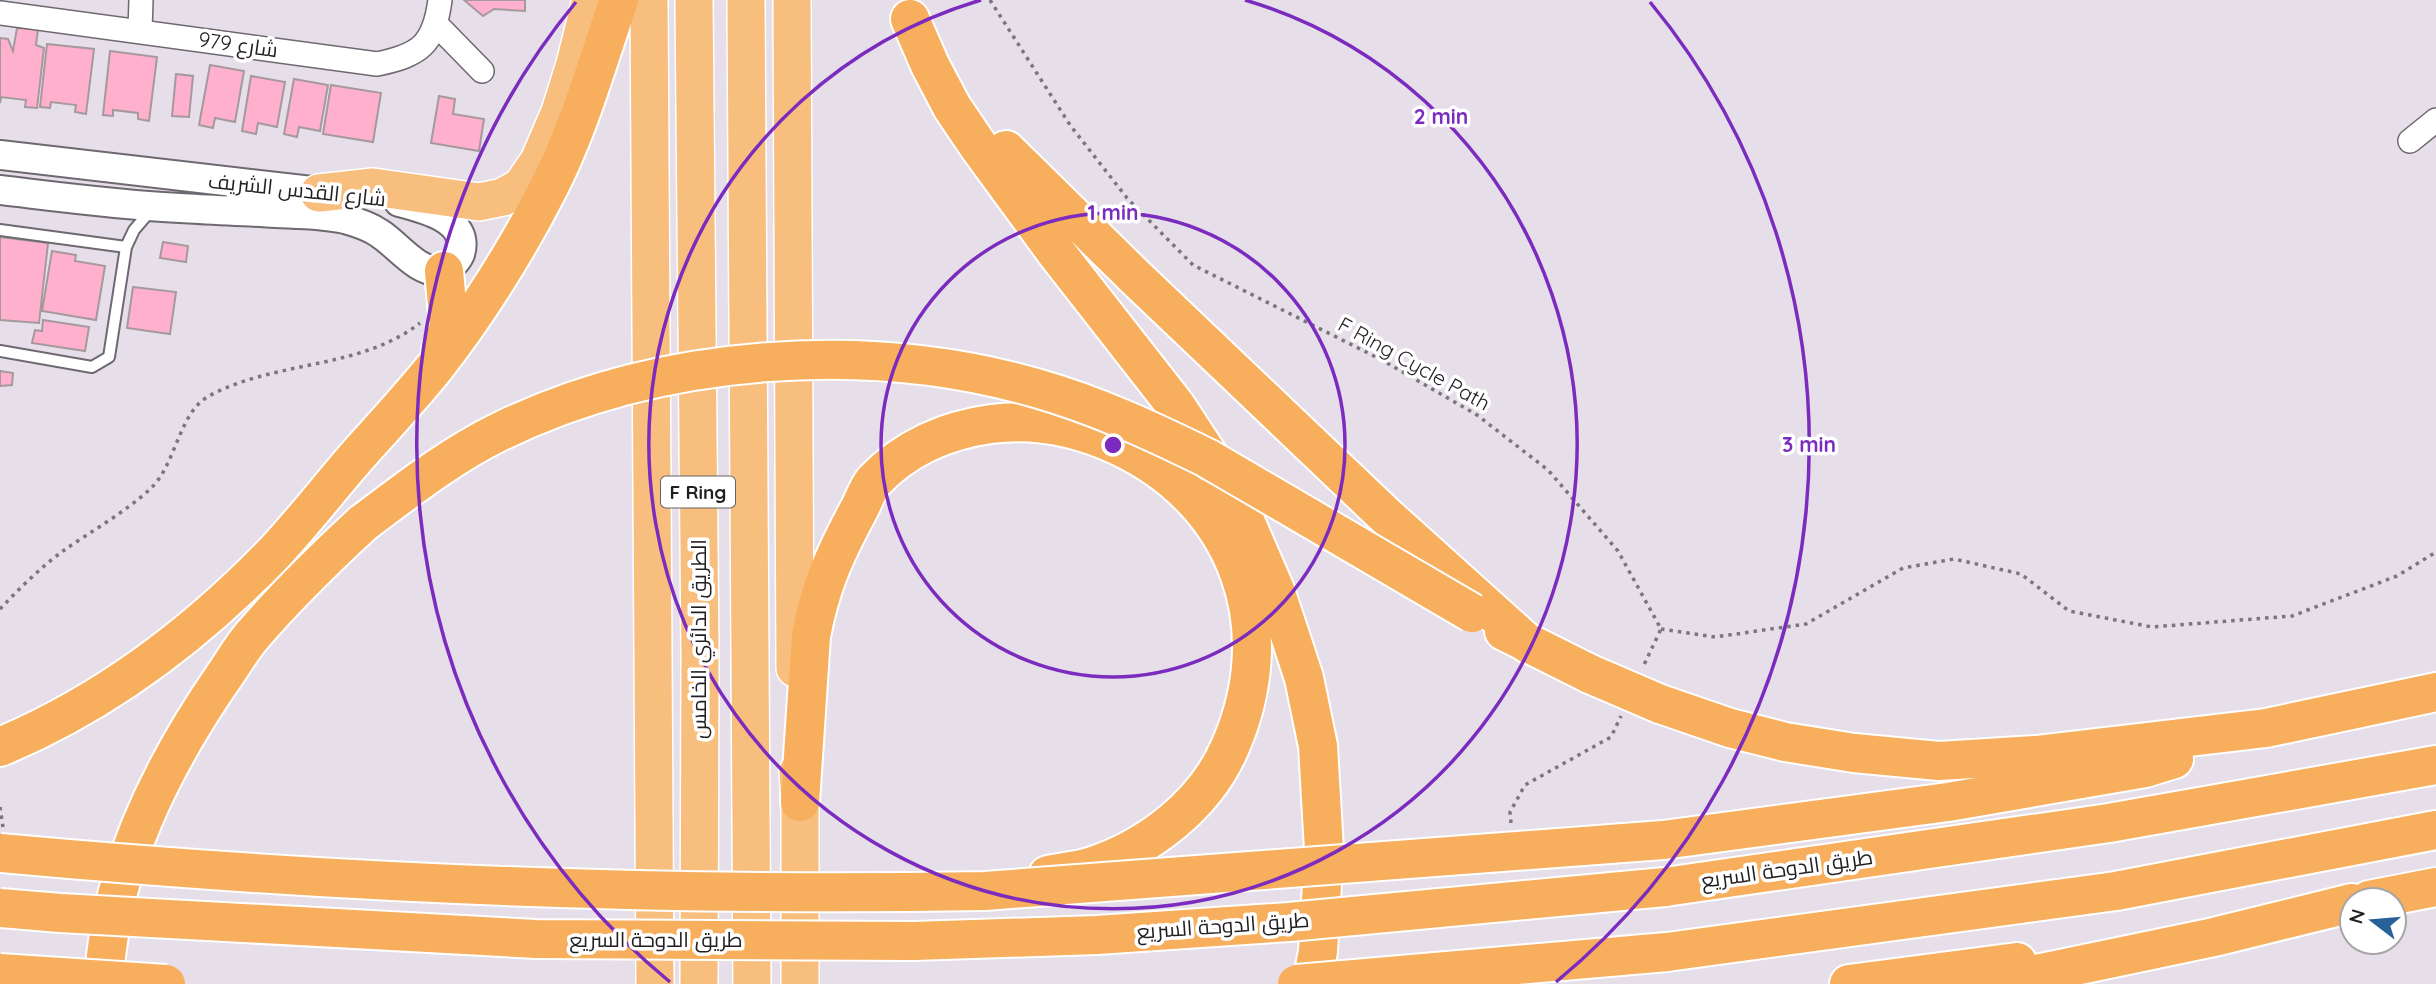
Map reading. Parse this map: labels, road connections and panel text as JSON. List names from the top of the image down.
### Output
{
  "streets": {
    "highway": ["F Ring", "الطريق الدائري الخامس", "طريق الدوحة السريع"],
    "street": ["شارع 979", "شارع القدس الشريف"],
    "path": ["F Ring Cycle Path"]
  },
  "north": "left",
  "rings": ["2 min", "1 min", "3 min"]
}
